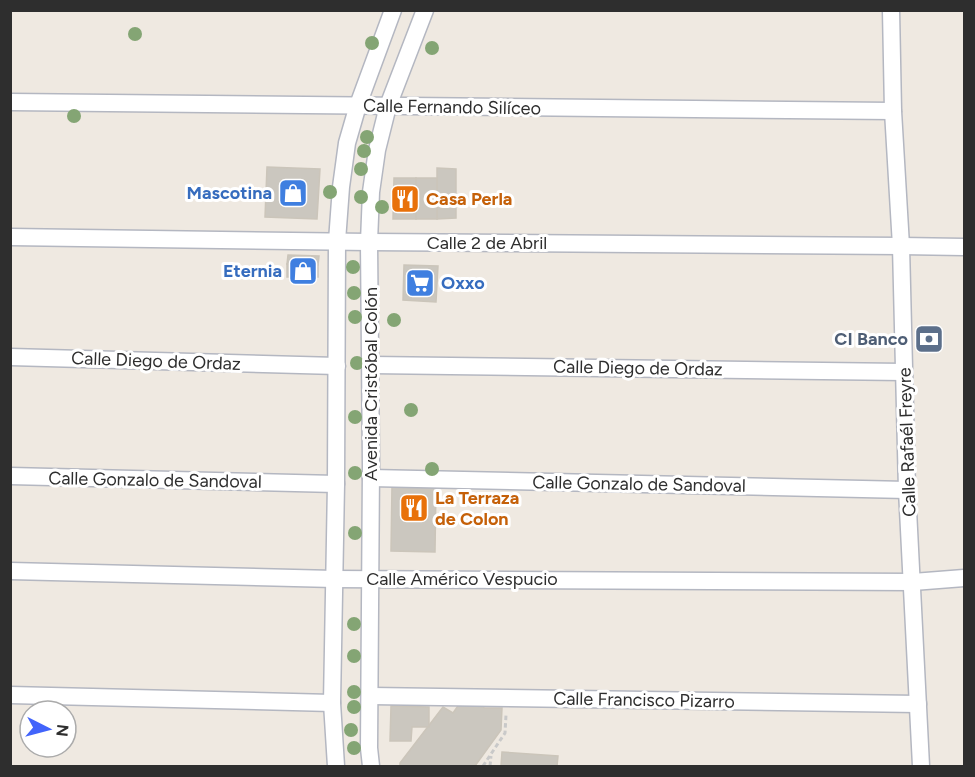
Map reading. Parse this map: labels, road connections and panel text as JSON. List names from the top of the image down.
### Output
{
  "streets": {
    "street": [
      "Calle Fernando Silíceo",
      "Calle 2 de Abril",
      "Calle Diego de Ordaz",
      "Avenida Cristóbal Colón",
      "Calle Rafaél Freyre",
      "Calle Gonzalo de Sandoval",
      "Calle Américo Vespucio",
      "Calle Francisco Pizarro"
    ]
  },
  "crossings": [
    ["Calle Fernando Silíceo", "Avenida Cristóbal Colón"],
    ["Calle Fernando Silíceo", "Calle Rafaél Freyre"],
    ["Calle 2 de Abril", "Avenida Cristóbal Colón"],
    ["Calle 2 de Abril", "Calle Rafaél Freyre"],
    ["Calle Diego de Ordaz", "Avenida Cristóbal Colón"],
    ["Calle Diego de Ordaz", "Calle Rafaél Freyre"],
    ["Avenida Cristóbal Colón", "Calle Gonzalo de Sandoval"],
    ["Avenida Cristóbal Colón", "Calle Américo Vespucio"],
    ["Avenida Cristóbal Colón", "Calle Francisco Pizarro"],
    ["Calle Rafaél Freyre", "Calle Gonzalo de Sandoval"],
    ["Calle Rafaél Freyre", "Calle Américo Vespucio"],
    ["Calle Rafaél Freyre", "Calle Francisco Pizarro"]
  ],
  "places": {
    "shop": ["Mascotina", "Eternia"],
    "restaurant": ["Casa Perla", "La Terraza de Colon"],
    "supermarket": ["Oxxo"],
    "bank": ["CI Banco"]
  },
  "north": "right"
}
